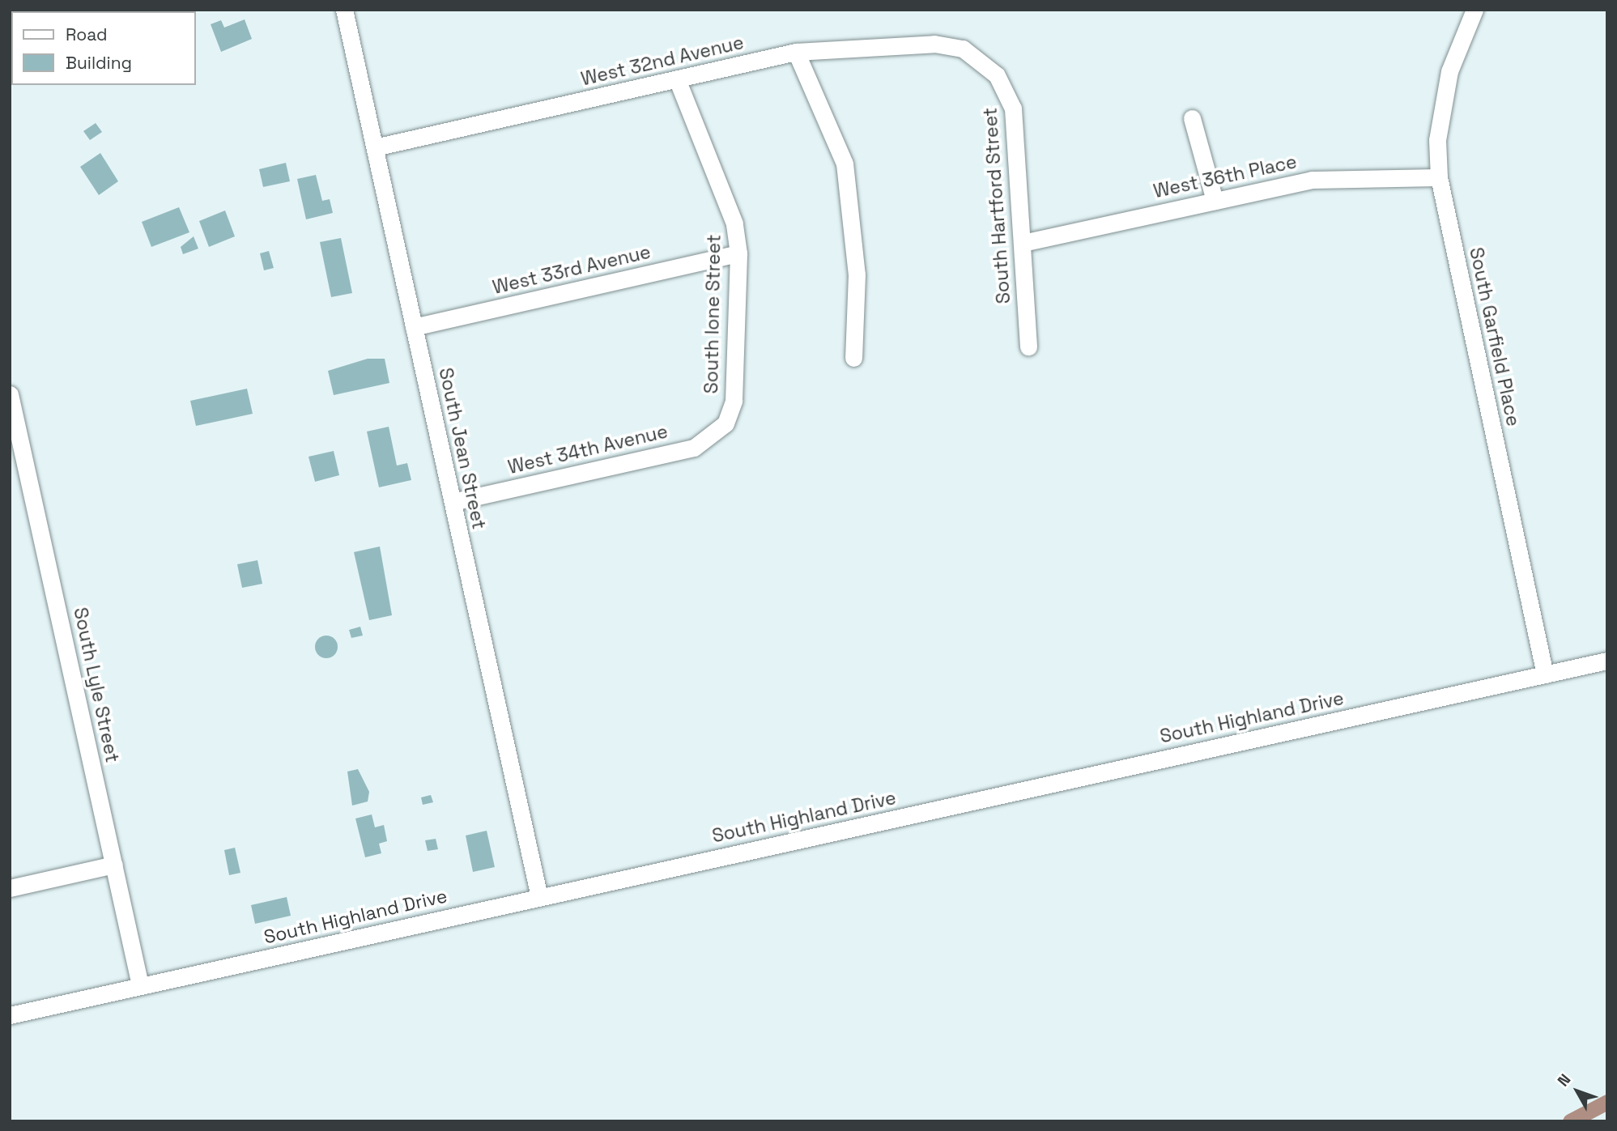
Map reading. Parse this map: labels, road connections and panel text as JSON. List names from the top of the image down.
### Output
{
  "streets": {
    "street": [
      "West 32nd Avenue",
      "West 36th Place",
      "South Hartford Street",
      "West 33rd Avenue",
      "South Ione Street",
      "South Garfield Place",
      "South Jean Street",
      "West 34th Avenue",
      "South Lyle Street",
      "South Highland Drive"
    ]
  },
  "crossings": [
    ["West 32nd Avenue", "South Hartford Street"],
    ["West 32nd Avenue", "South Ione Street"],
    ["West 32nd Avenue", "South Jean Street"],
    ["West 36th Place", "South Hartford Street"],
    ["West 36th Place", "South Garfield Place"],
    ["West 33rd Avenue", "South Ione Street"],
    ["West 33rd Avenue", "South Jean Street"],
    ["South Ione Street", "West 34th Avenue"],
    ["South Garfield Place", "South Highland Drive"],
    ["South Jean Street", "West 34th Avenue"],
    ["South Jean Street", "South Highland Drive"],
    ["South Lyle Street", "South Highland Drive"]
  ],
  "legend": ["Road", "Building"],
  "north": "top left"
}
